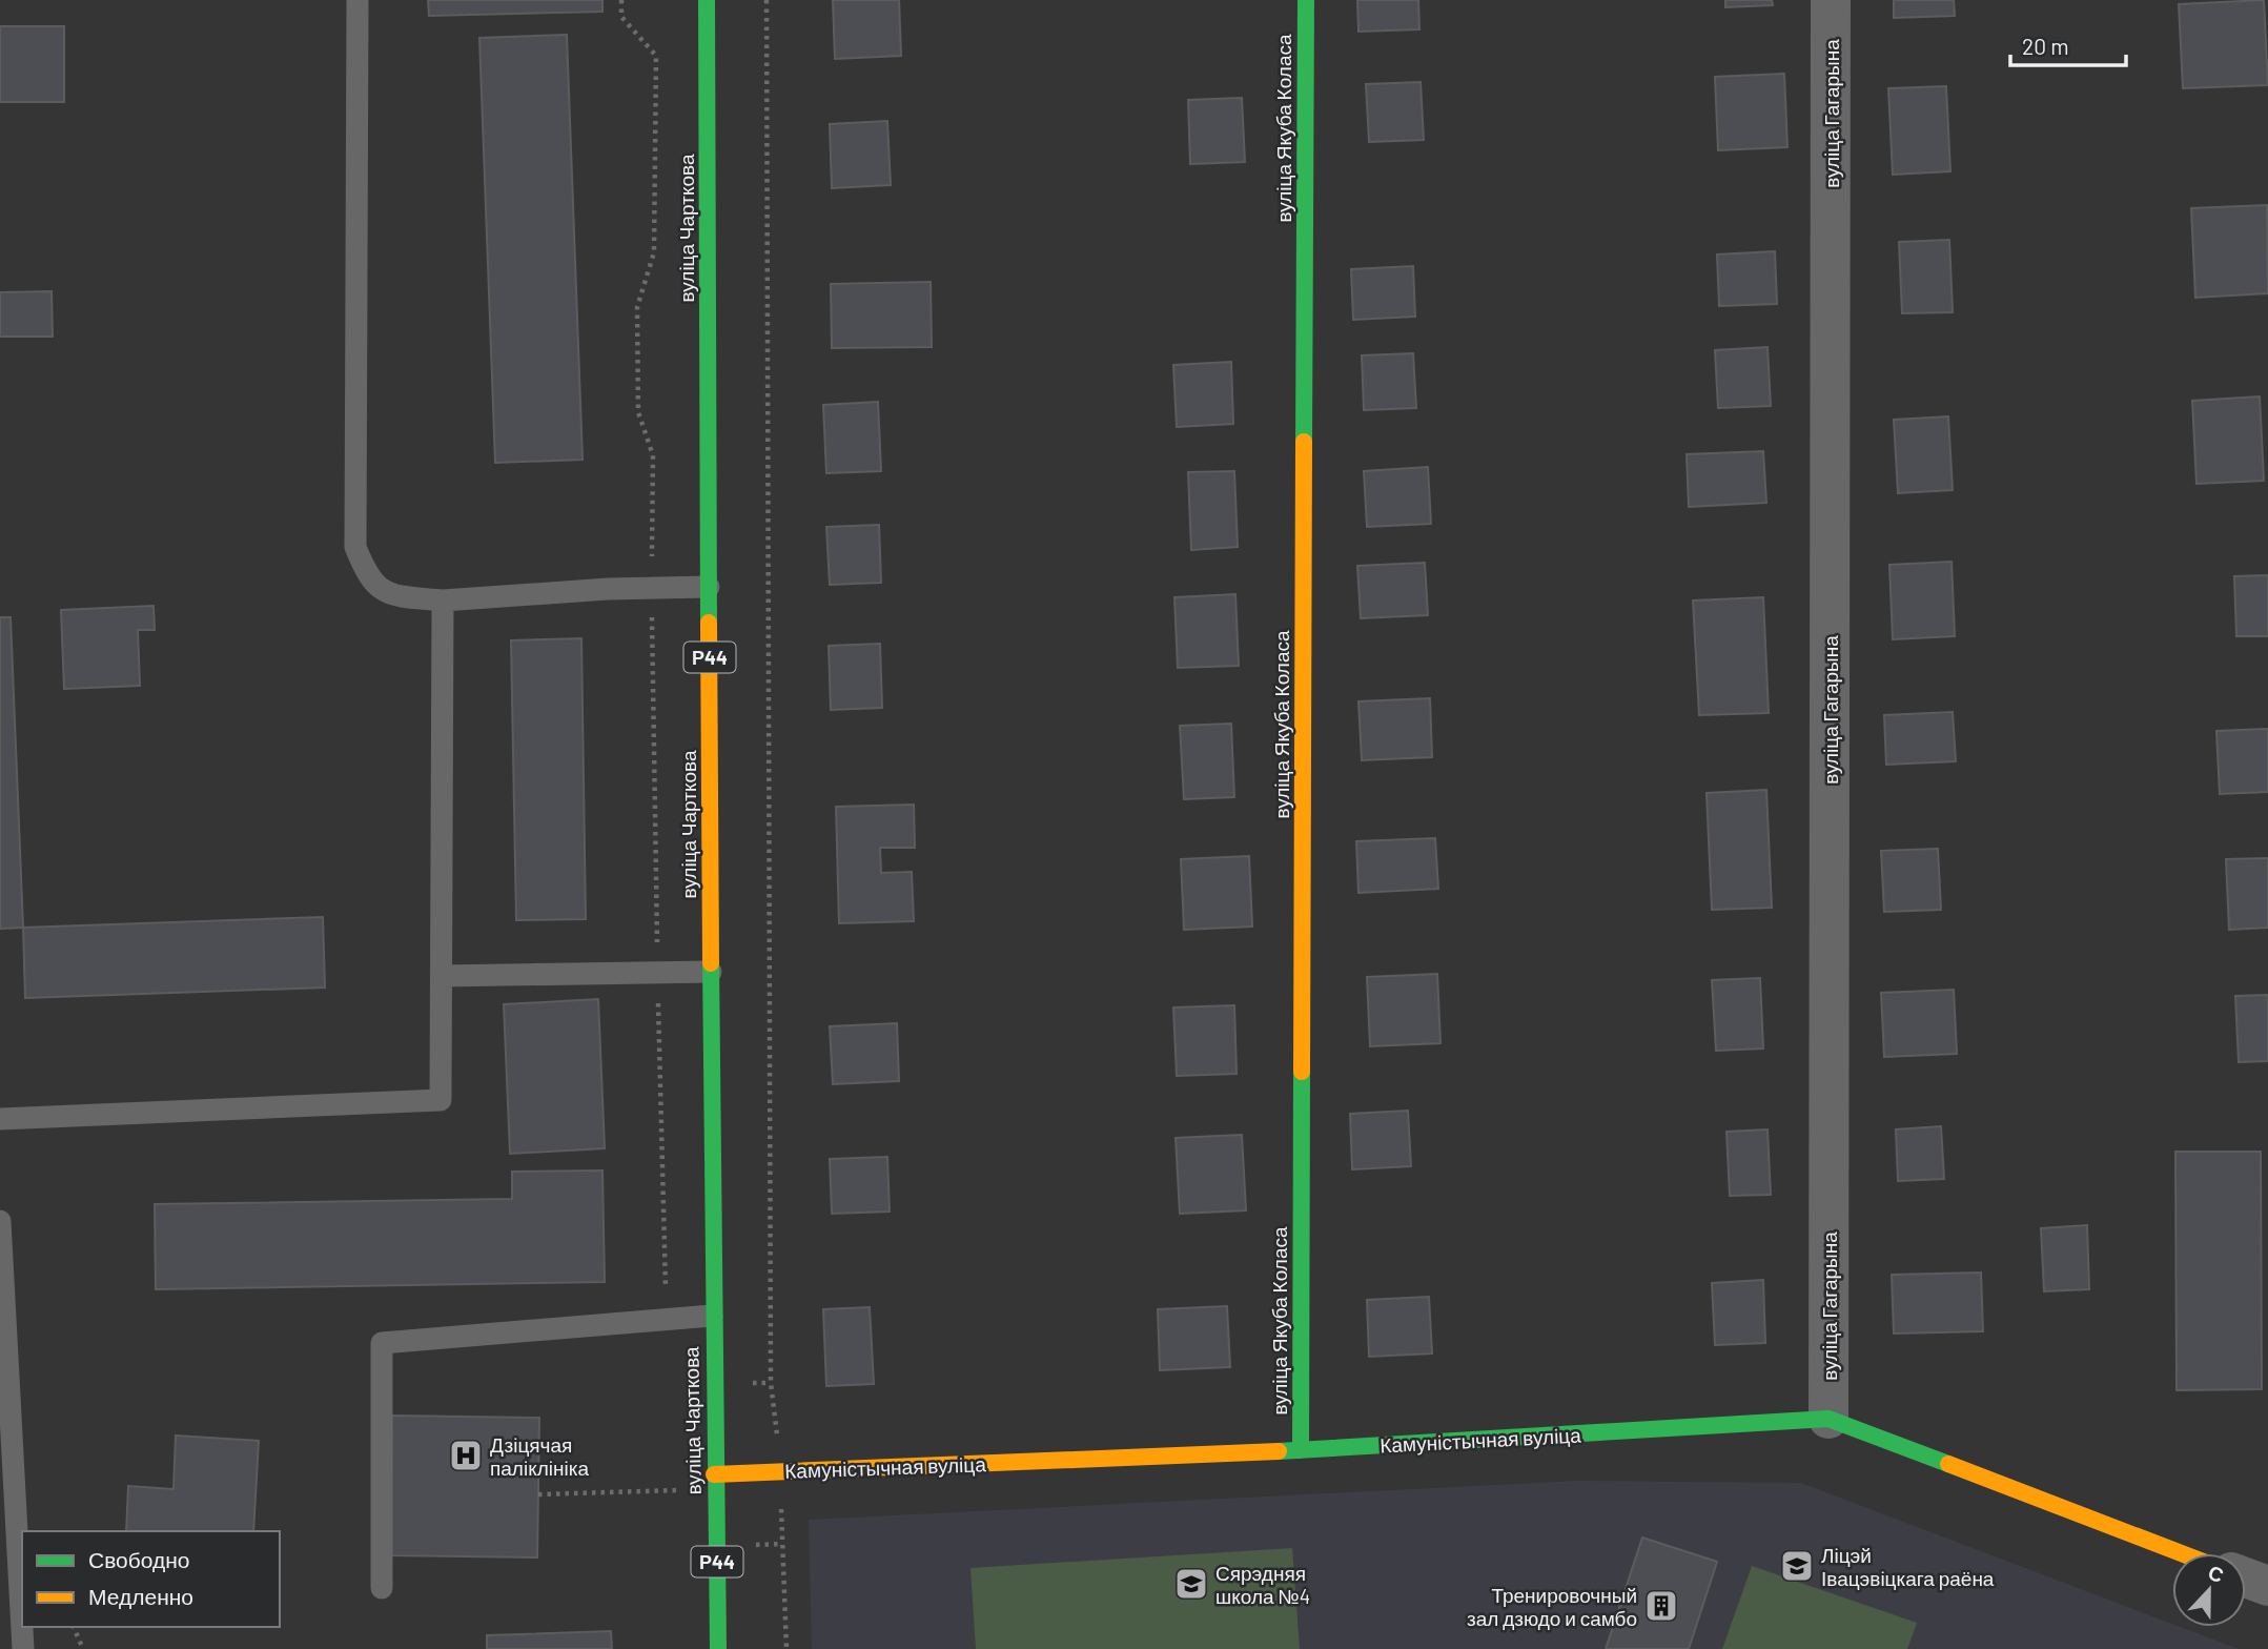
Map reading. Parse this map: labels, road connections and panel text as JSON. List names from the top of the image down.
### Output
{
  "streets": {
    "street": [
      "вуліца Гагарына",
      "вуліца Якуба Коласа",
      "вуліца Чарткова",
      "Р44",
      "Камуністычная вуліца"
    ]
  },
  "crossings": [
    ["вуліца Гагарына", "Камуністычная вуліца"],
    ["вуліца Якуба Коласа", "Камуністычная вуліца"],
    ["вуліца Чарткова", "Камуністычная вуліца"]
  ],
  "places": {
    "hospital": ["Дзіцячая паліклініка"],
    "school or university": ["Ліцэй Івацэвіцкага раёна", "Сярэдняя школа №4"],
    "building": ["Тренировочный зал дзюдо и самбо"]
  },
  "legend": ["Свободно", "Медленно"],
  "scale_bar": "20 m",
  "north": "top"
}
